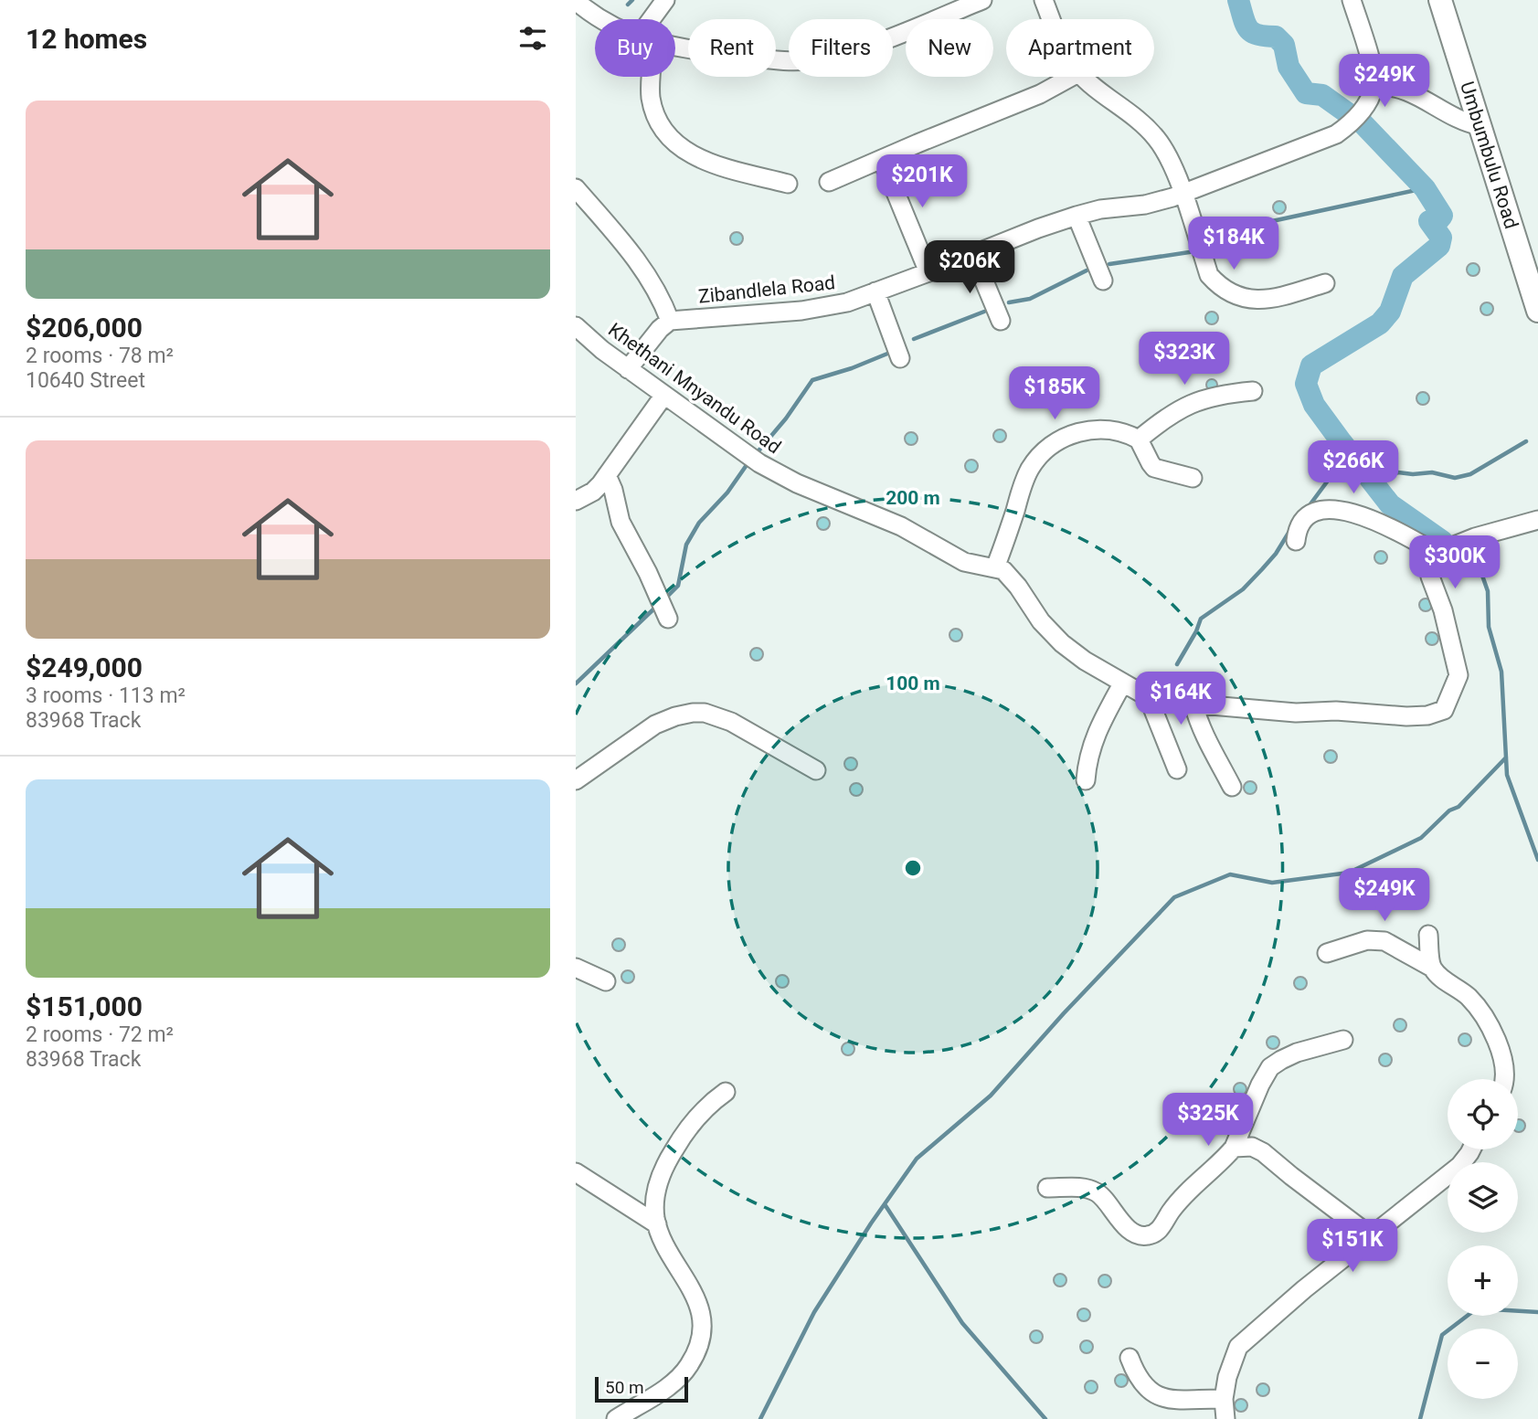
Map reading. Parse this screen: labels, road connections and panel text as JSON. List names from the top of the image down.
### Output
{
  "streets": {
    "main road": ["Umbumbulu Road"],
    "street": ["Zibandlela Road", "Khethani Mnyandu Road"]
  },
  "scale_bar": "50 m",
  "page": {
    "heading": "12 homes",
    "chip": [
      "Buy",
      "Rent",
      "Filters",
      "New",
      "Apartment"
    ],
    "price": [
      "$249K",
      "$201K",
      "$184K",
      "$206K",
      "$323K",
      "$185K",
      "$266K",
      "$300K",
      "$164K",
      "$249K",
      "$325K",
      "$151K"
    ],
    "list": [
      {
        "name": "$206,000",
        "note": "2 rooms · 78 m² · 10640 Street"
      },
      {
        "name": "$249,000",
        "note": "3 rooms · 113 m² · 83968 Track"
      },
      {
        "name": "$151,000",
        "note": "2 rooms · 72 m² · 83968 Track"
      }
    ],
    "map_buttons": ["+", "−"],
    "scale": "50 m"
  },
  "rings": ["200 m", "100 m"]
}
